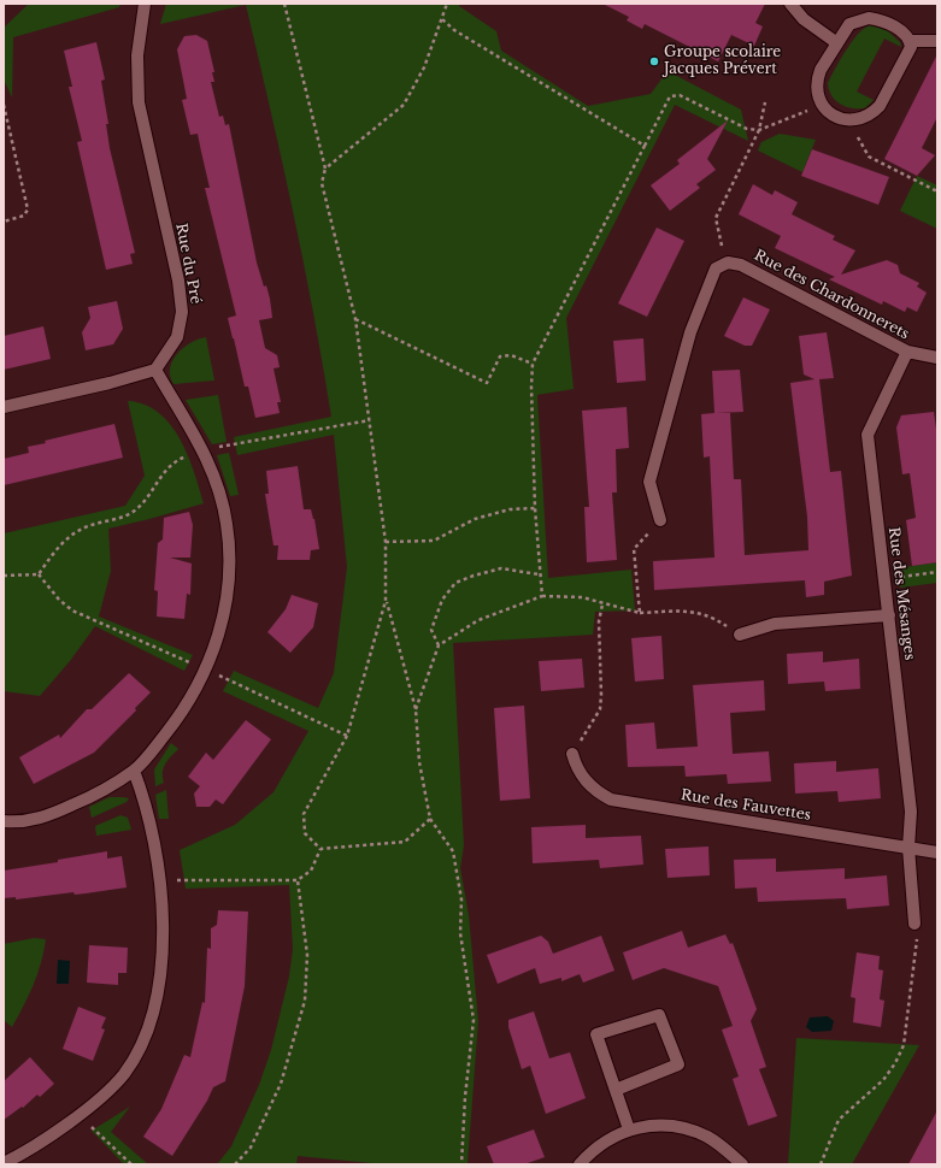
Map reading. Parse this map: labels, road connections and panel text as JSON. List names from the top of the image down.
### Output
{
  "streets": {
    "street": [
      "Rue du Pré",
      "Rue des Chardonnerets",
      "Rue des Mésanges",
      "Rue des Fauvettes"
    ]
  },
  "crossings": [
    ["Rue des Chardonnerets", "Rue des Mésanges"],
    ["Rue des Mésanges", "Rue des Fauvettes"]
  ],
  "places": ["Groupe scolaire Jacques Prévert"]
}
